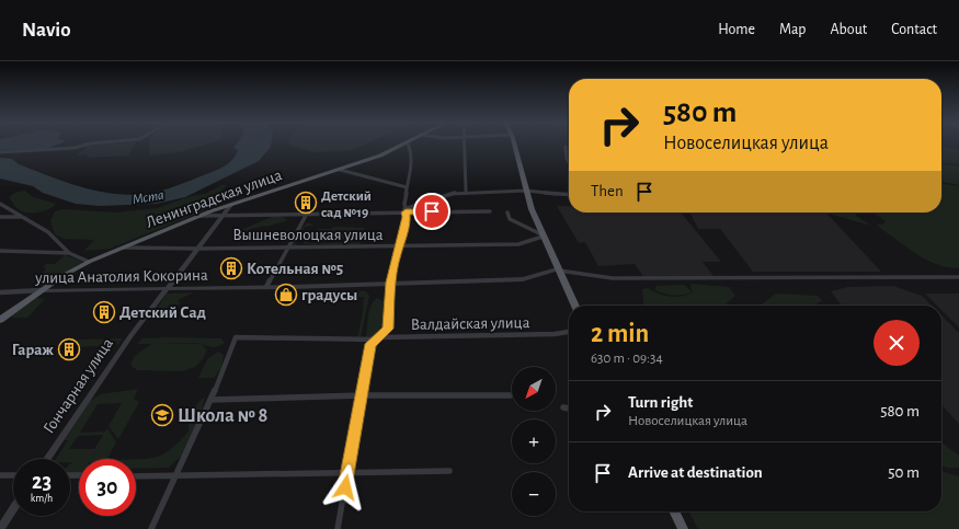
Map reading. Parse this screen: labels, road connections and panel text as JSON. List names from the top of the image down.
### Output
{
  "streets": {
    "main road": ["Ленинградская улица"],
    "street": [
      "Вышневолоцкая улица",
      "улица Анатолия Кокорина",
      "Валдайская улица",
      "Гончарная улица"
    ]
  },
  "crossings": [
    ["Ленинградская улица", "Вышневолоцкая улица"],
    ["Ленинградская улица", "улица Анатолия Кокорина"],
    ["Ленинградская улица", "Гончарная улица"],
    ["Вышневолоцкая улица", "Гончарная улица"],
    ["улица Анатолия Кокорина", "Гончарная улица"]
  ],
  "water": ["Мста"],
  "places": {
    "building": [
      "Детский сад №19",
      "Котельная №5",
      "Детский Сад",
      "Гараж"
    ],
    "shop": ["градусы"],
    "school or university": ["Школа № 8"]
  },
  "north": "bottom left",
  "page": {
    "header": "Navio",
    "nav": [
      "Home",
      "Map",
      "About",
      "Contact"
    ],
    "turn": ["580 m", "Новоселицкая улица"],
    "then": "Then",
    "heading": ["2 min", "630 m · 09:34"],
    "map_buttons": ["+", "−"],
    "list": [
      {
        "name": "Turn right",
        "note": "Новоселицкая улица",
        "value": "580 m"
      },
      {
        "name": "Arrive at destination",
        "value": "50 m"
      }
    ],
    "speed": "23 km/h",
    "limit": "30"
  }
}
